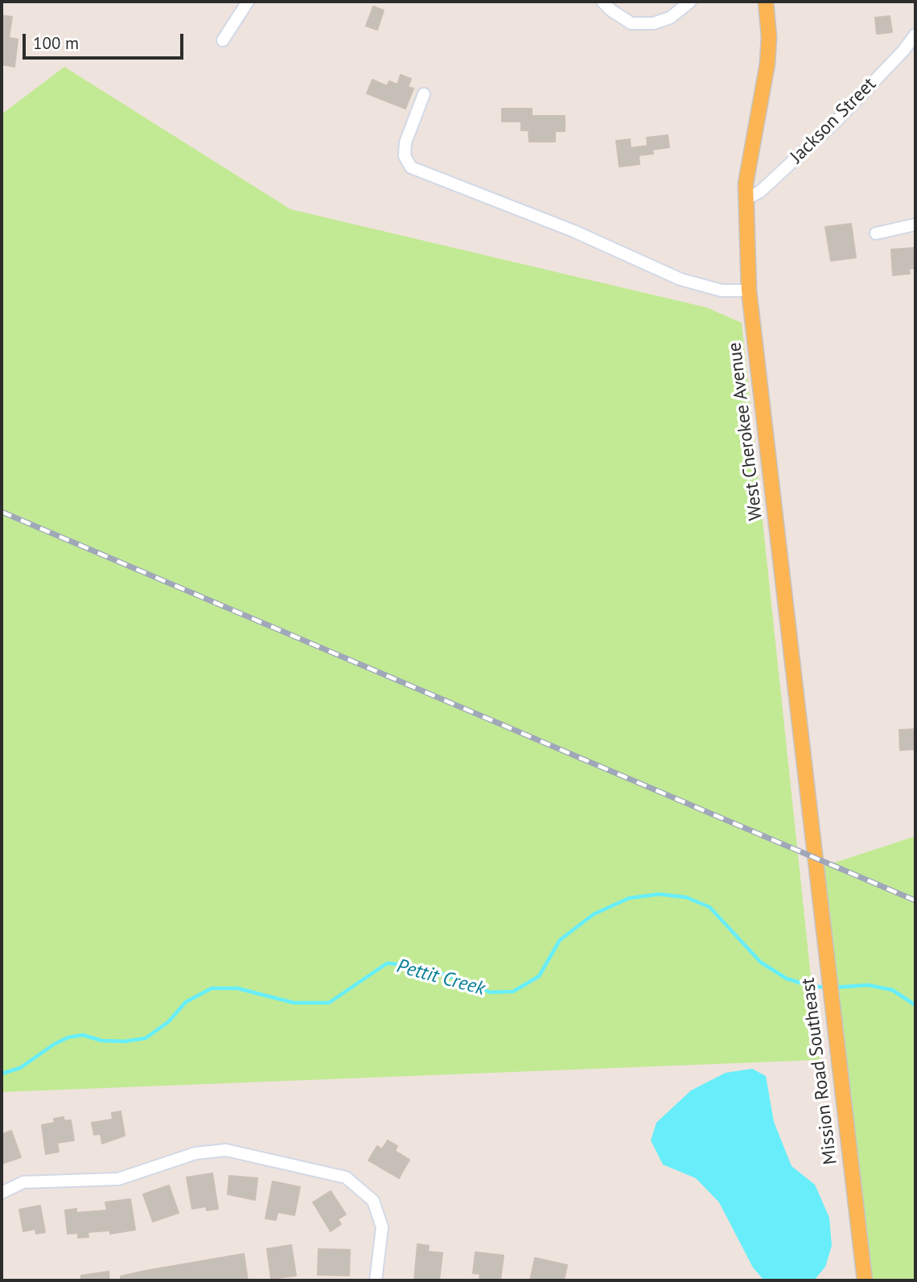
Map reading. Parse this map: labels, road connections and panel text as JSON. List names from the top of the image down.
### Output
{
  "streets": {
    "main road": ["West Cherokee Avenue", "Mission Road Southeast"],
    "street": ["Jackson Street"]
  },
  "crossings": [
    ["Jackson Street", "West Cherokee Avenue"],
    ["West Cherokee Avenue", "Mission Road Southeast"]
  ],
  "water": ["Pettit Creek"],
  "scale_bar": "100 m"
}
